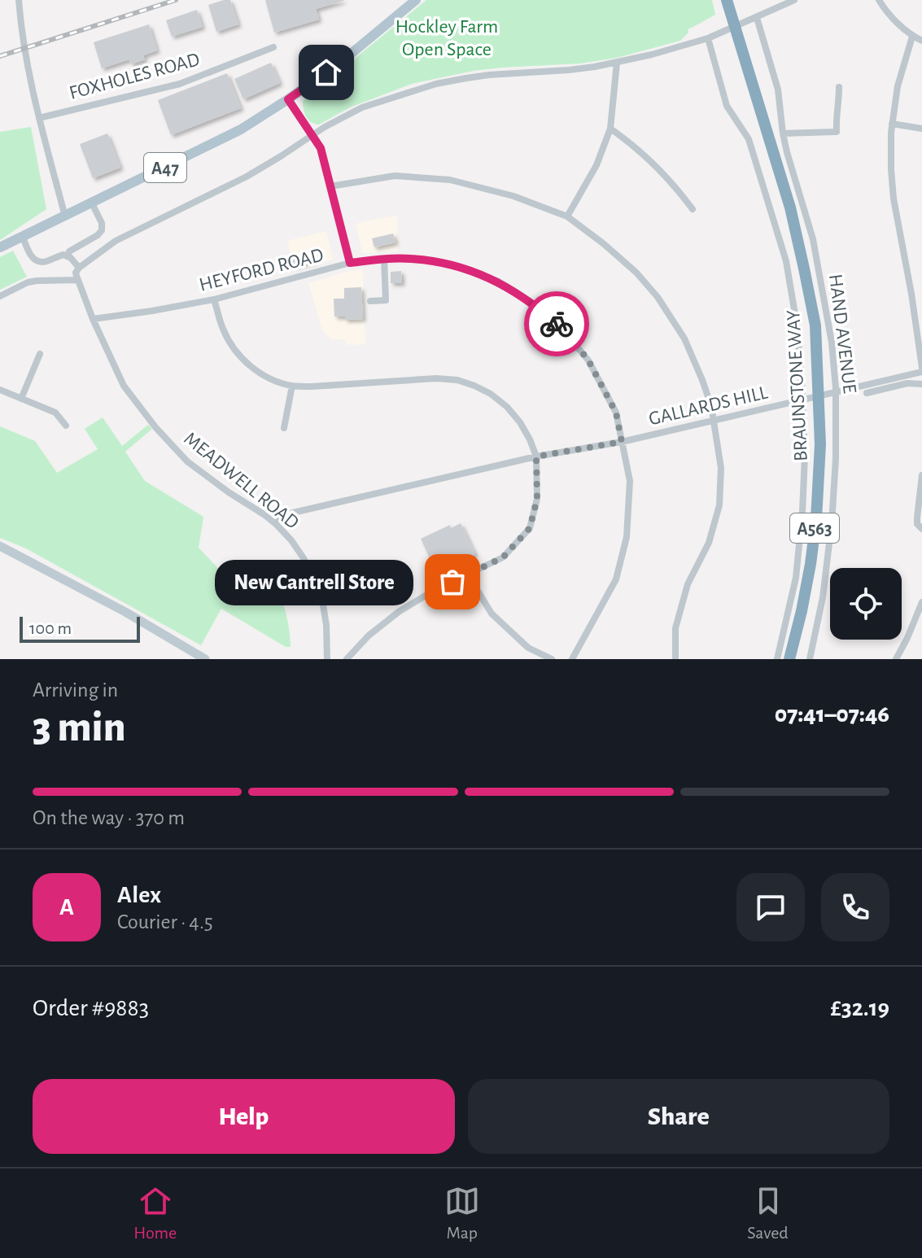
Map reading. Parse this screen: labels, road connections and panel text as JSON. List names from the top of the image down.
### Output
{
  "streets": {
    "highway": ["BRAUNSTONE WAY", "A563"],
    "main road": ["A47"],
    "street": [
      "FOXHOLES ROAD",
      "HEYFORD ROAD",
      "HAND AVENUE",
      "GALLARDS HILL",
      "MEADWELL ROAD"
    ]
  },
  "crossings": [
    ["HEYFORD ROAD", "GALLARDS HILL"],
    ["HEYFORD ROAD", "MEADWELL ROAD"],
    ["GALLARDS HILL", "MEADWELL ROAD"]
  ],
  "parks": ["Hockley Farm Open Space"],
  "places": ["New Cantrell Store"],
  "scale_bar": "100 m",
  "page": {
    "bubble": "New Cantrell Store",
    "scale": "100 m",
    "heading": ["3 min", "Arriving in", "07:41–07:46"],
    "panel": [
      "Alex",
      "Courier · 4.5",
      "Order #9883",
      "£32.19"
    ],
    "bar": "On the way · 370 m",
    "round": "A",
    "buttons": ["Help", "Share"],
    "tabs": ["Home", "Map", "Saved"]
  }
}
